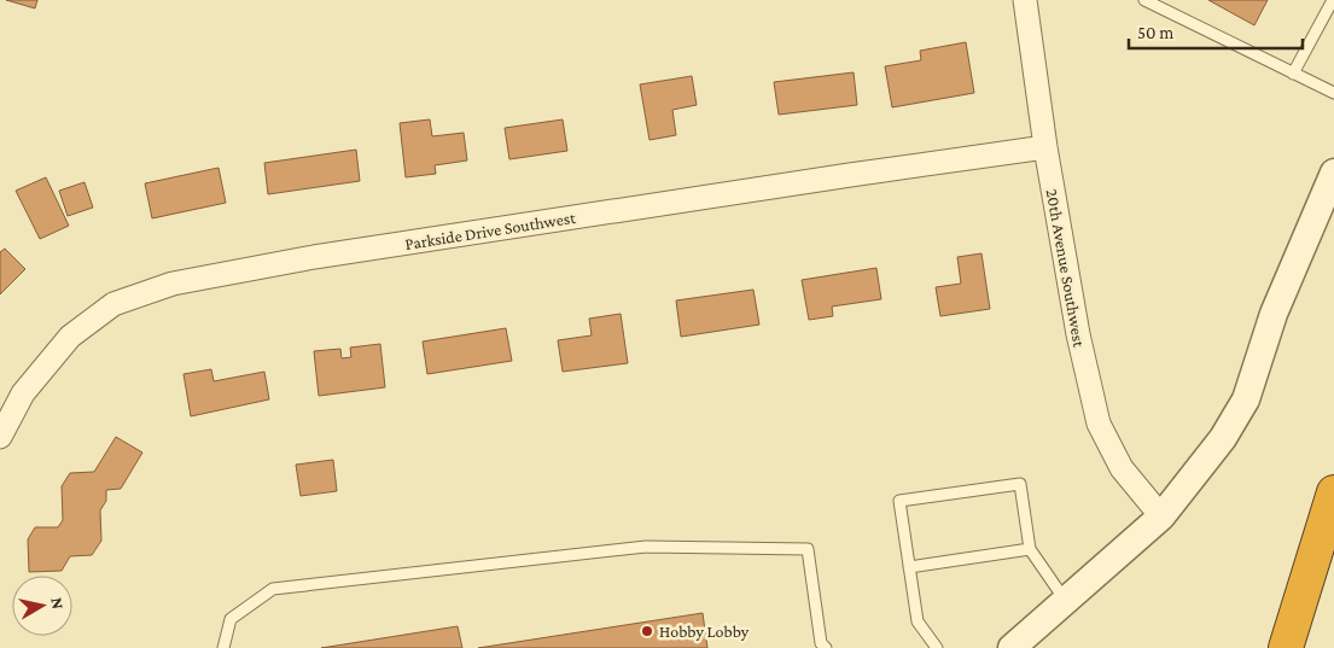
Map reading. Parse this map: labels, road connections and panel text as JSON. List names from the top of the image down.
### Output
{
  "streets": {
    "street": ["Parkside Drive Southwest", "20th Avenue Southwest"]
  },
  "crossings": [
    ["Parkside Drive Southwest", "20th Avenue Southwest"]
  ],
  "places": ["Hobby Lobby"],
  "scale_bar": "50 m",
  "north": "right"
}
